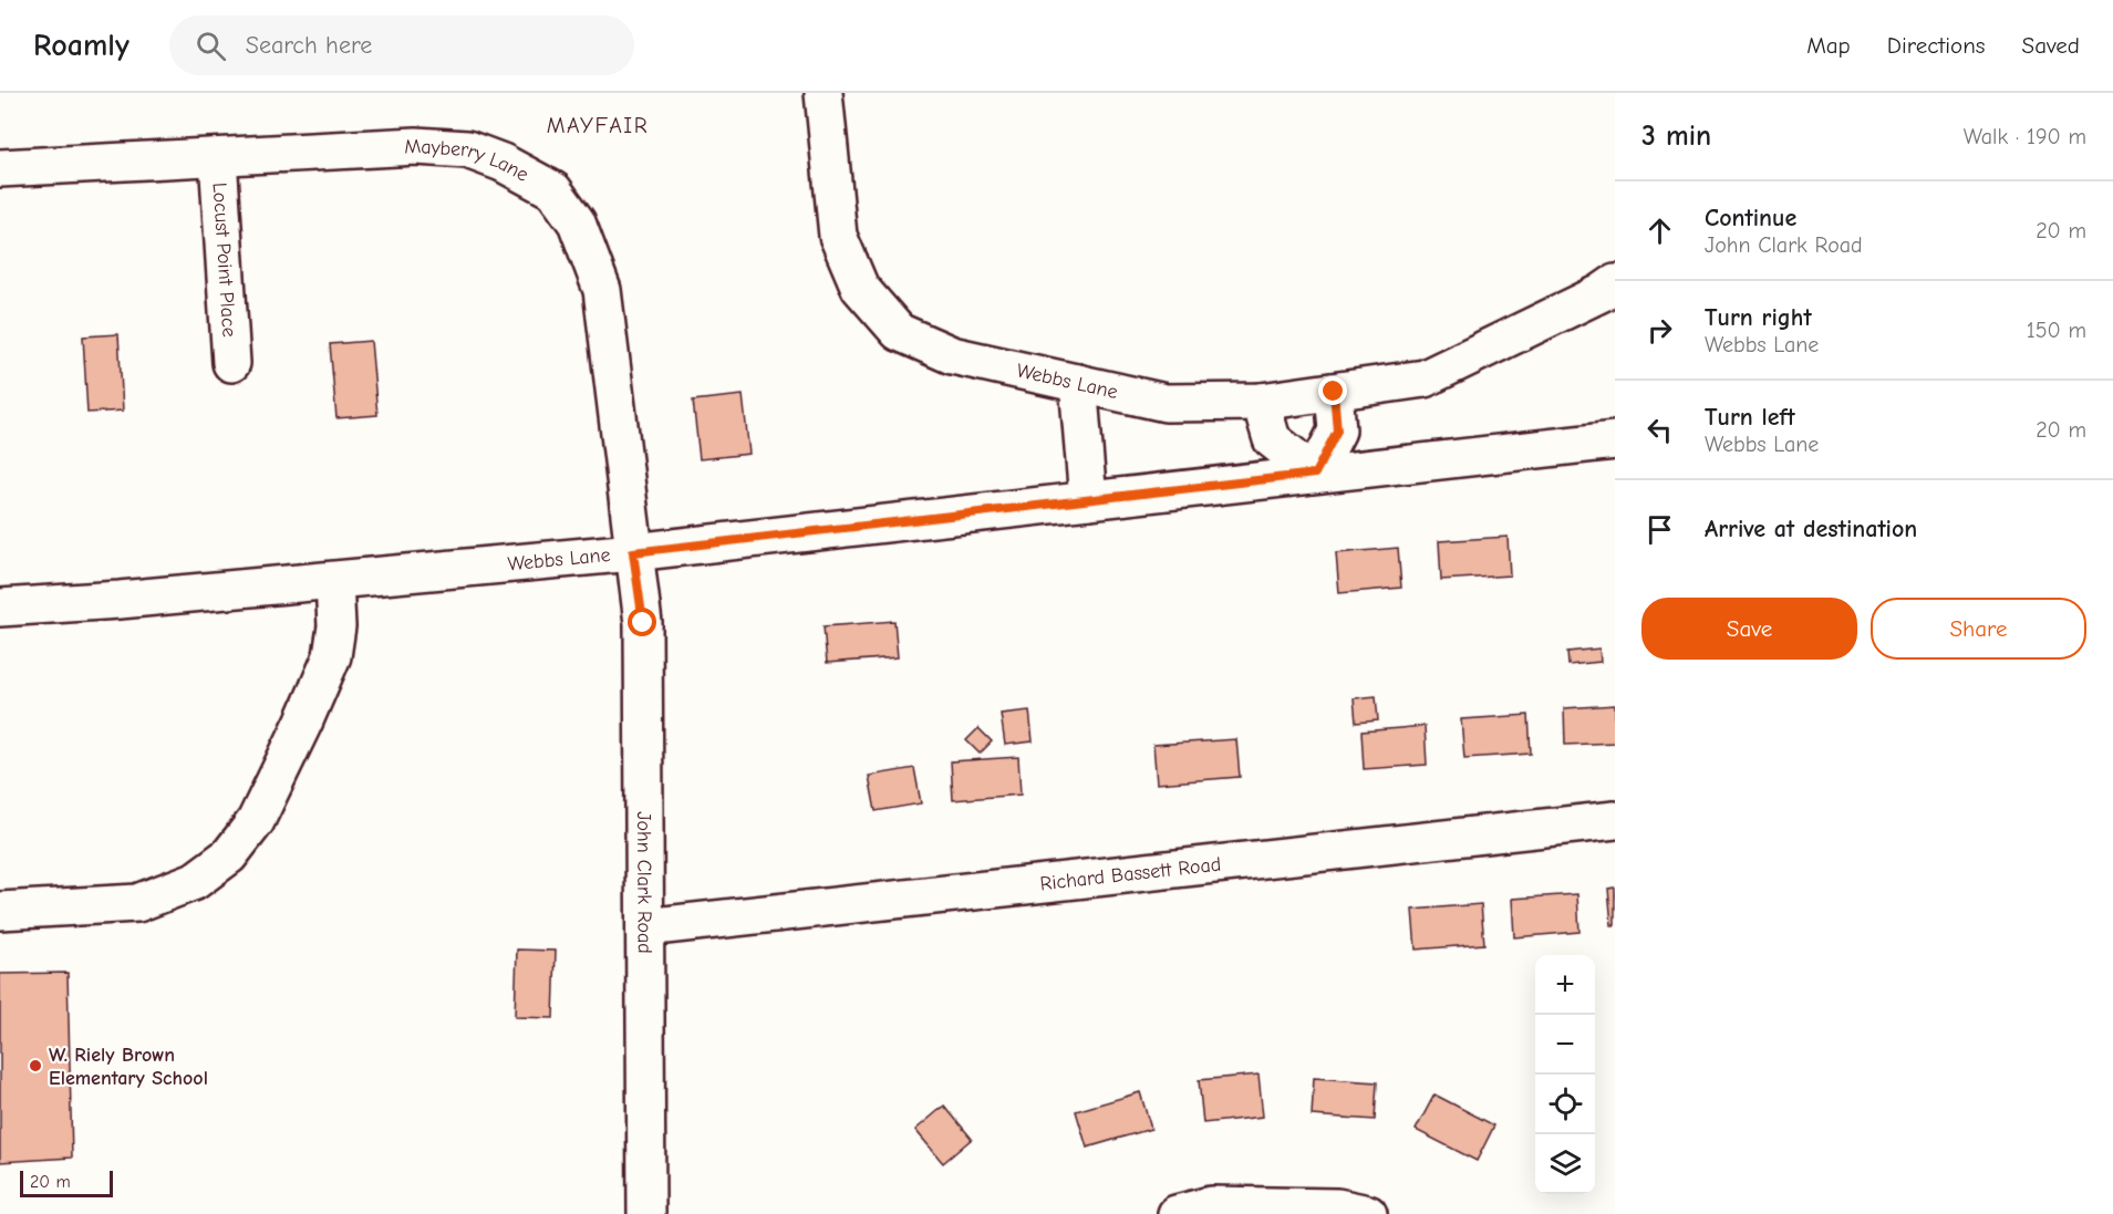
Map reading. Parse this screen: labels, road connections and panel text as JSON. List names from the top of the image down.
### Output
{
  "streets": {
    "street": [
      "Mayberry Lane",
      "Locust Point Place",
      "Webbs Lane",
      "Richard Bassett Road",
      "John Clark Road"
    ]
  },
  "crossings": [
    ["Mayberry Lane", "Locust Point Place"],
    ["Mayberry Lane", "Webbs Lane"],
    ["Mayberry Lane", "John Clark Road"],
    ["Webbs Lane", "John Clark Road"],
    ["Richard Bassett Road", "John Clark Road"]
  ],
  "districts": ["MAYFAIR"],
  "places": ["W. Riely Brown Elementary School"],
  "scale_bar": "20 m",
  "page": {
    "header": "Roamly",
    "search": "Search here",
    "nav": ["Map", "Directions", "Saved"],
    "heading": ["3 min", "Walk · 190 m"],
    "list": [
      ["Continue", "John Clark Road", "20 m"],
      ["Turn right", "Webbs Lane", "150 m"],
      ["Turn left", "Webbs Lane", "20 m"],
      "Arrive at destination"
    ],
    "buttons": ["Save", "Share"],
    "map_buttons": ["+", "−"],
    "scale": "20 m"
  }
}
